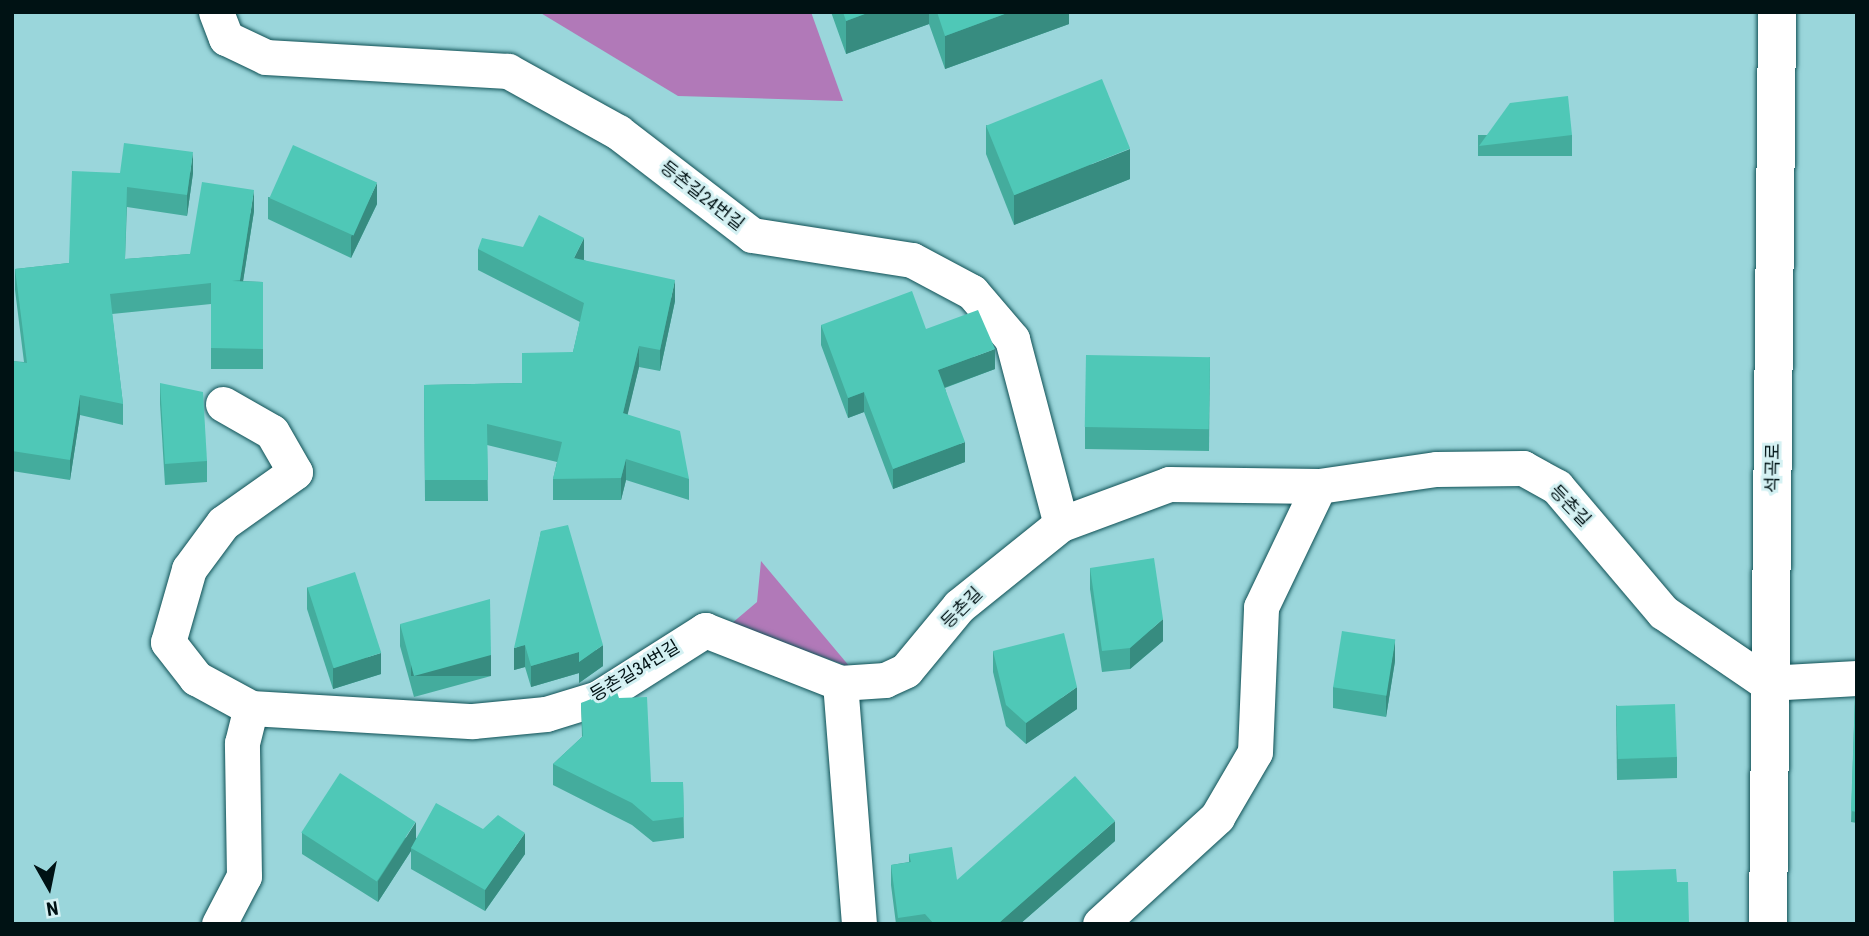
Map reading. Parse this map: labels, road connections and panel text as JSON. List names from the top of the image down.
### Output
{
  "streets": {
    "street": [
      "등촌길24번길",
      "석곡로",
      "등촌길",
      "등촌길34번길"
    ]
  },
  "crossings": [
    ["등촌길24번길", "등촌길"],
    ["석곡로", "등촌길"],
    ["등촌길", "등촌길34번길"]
  ],
  "north": "bottom"
}
